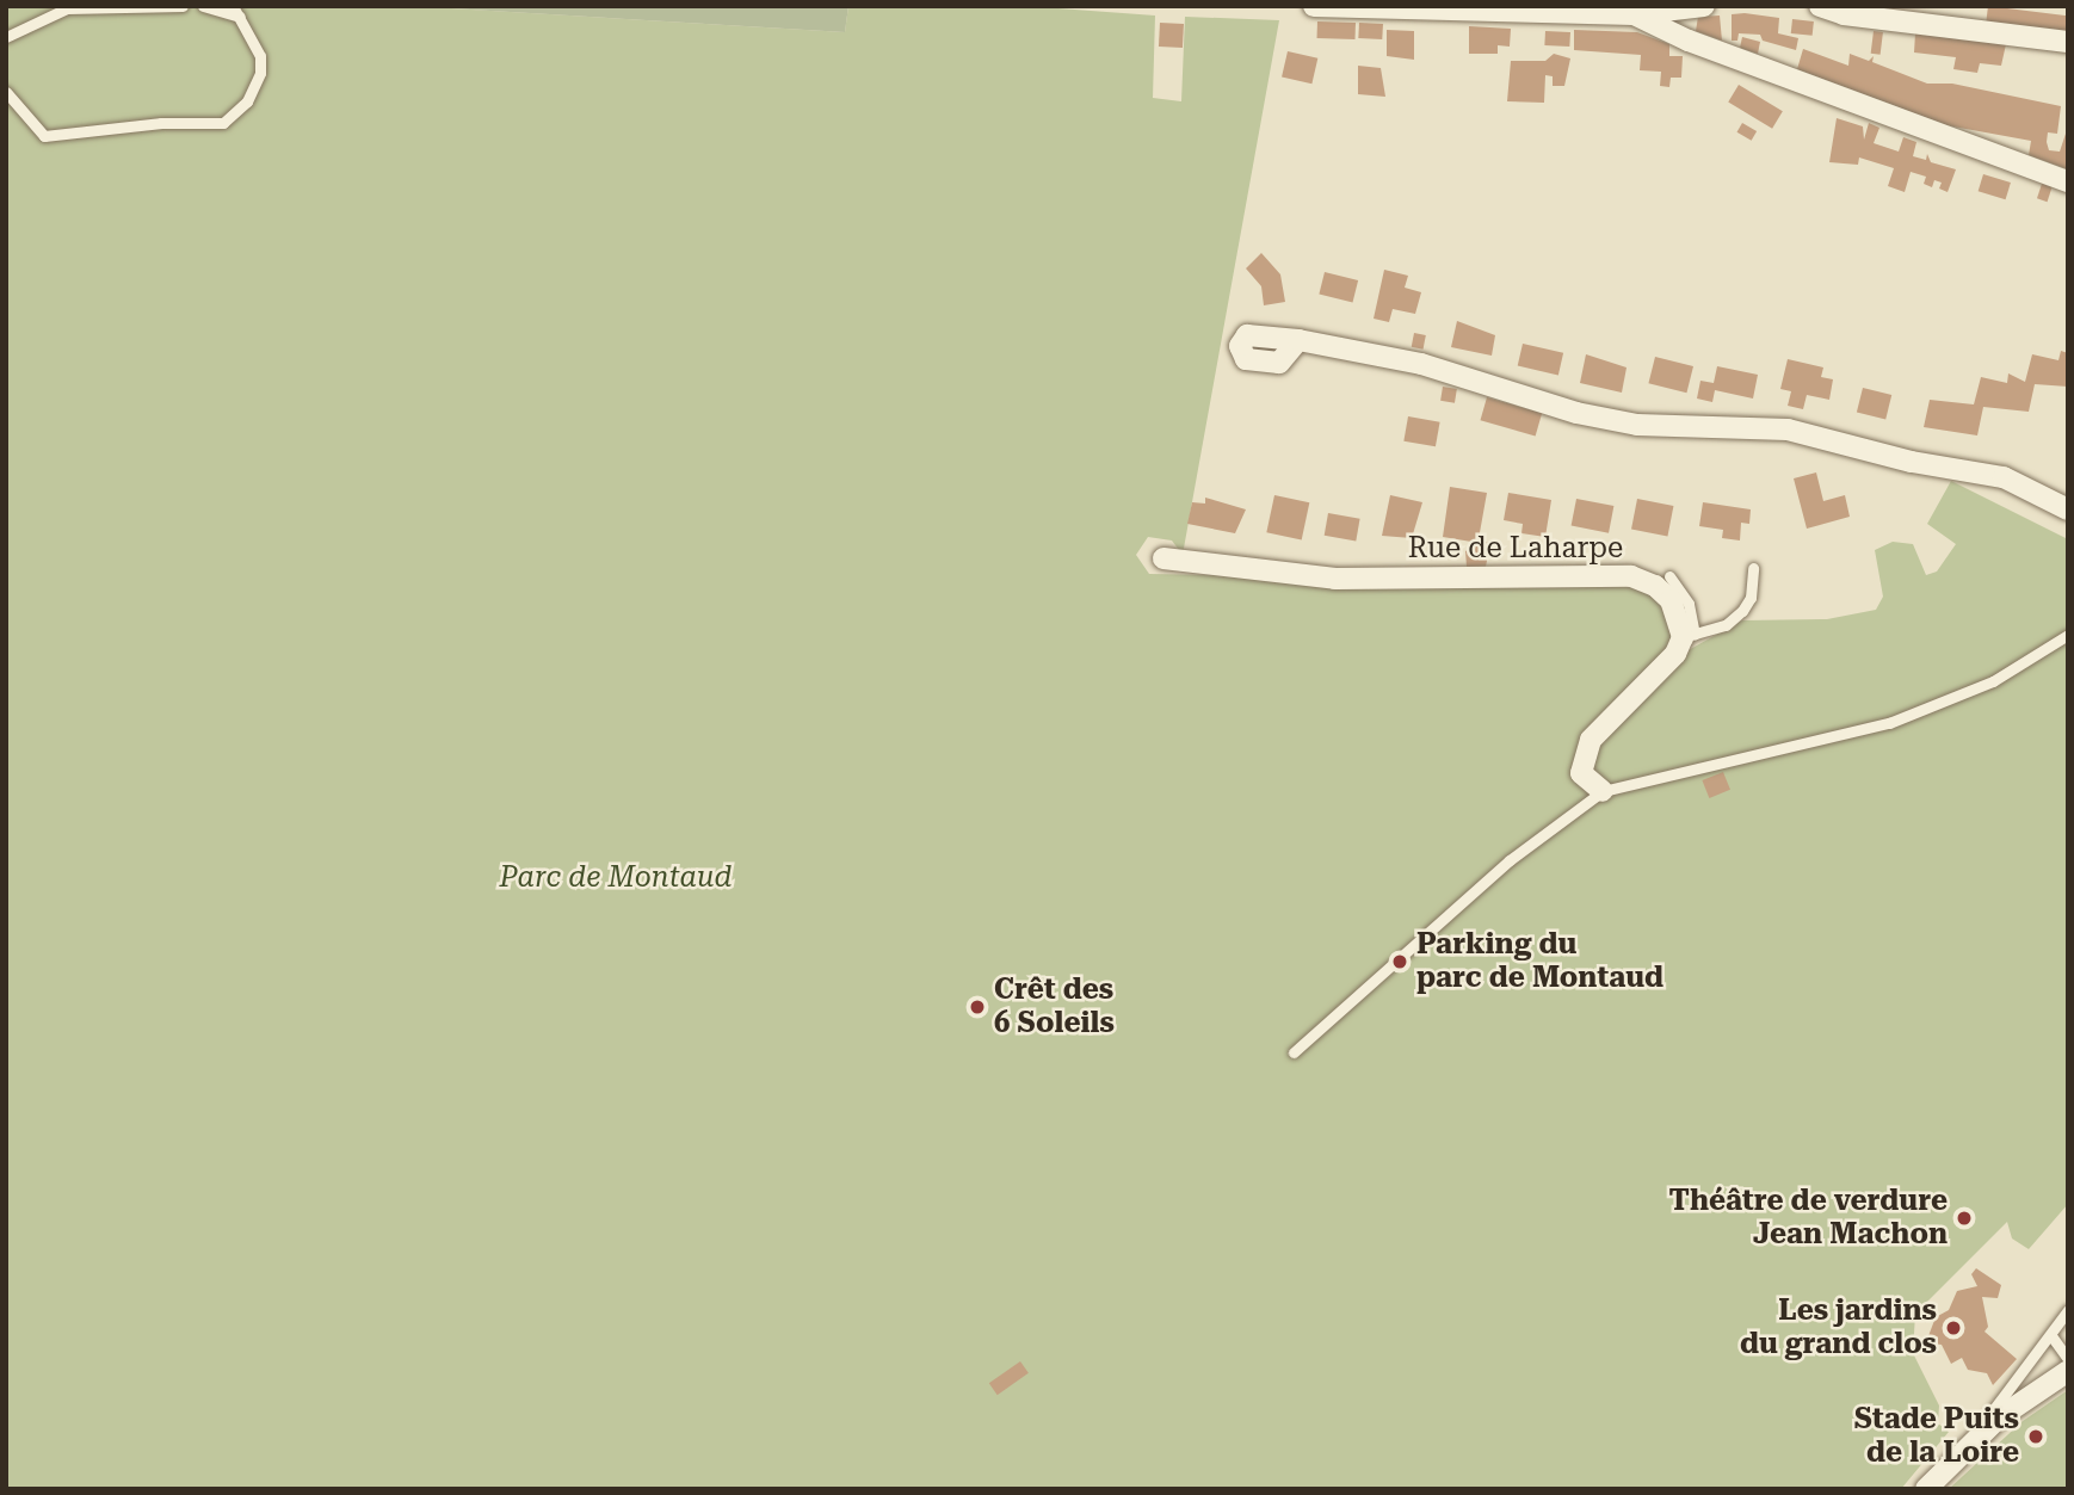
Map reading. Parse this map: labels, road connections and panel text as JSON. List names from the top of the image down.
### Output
{
  "streets": {
    "street": ["Rue de Laharpe"]
  },
  "parks": ["Parc de Montaud"],
  "places": [
    "Parking du parc de Montaud",
    "Crêt des 6 Soleils",
    "Théâtre de verdure Jean Machon",
    "Les jardins du grand clos",
    "Stade Puits de la Loire"
  ]
}
